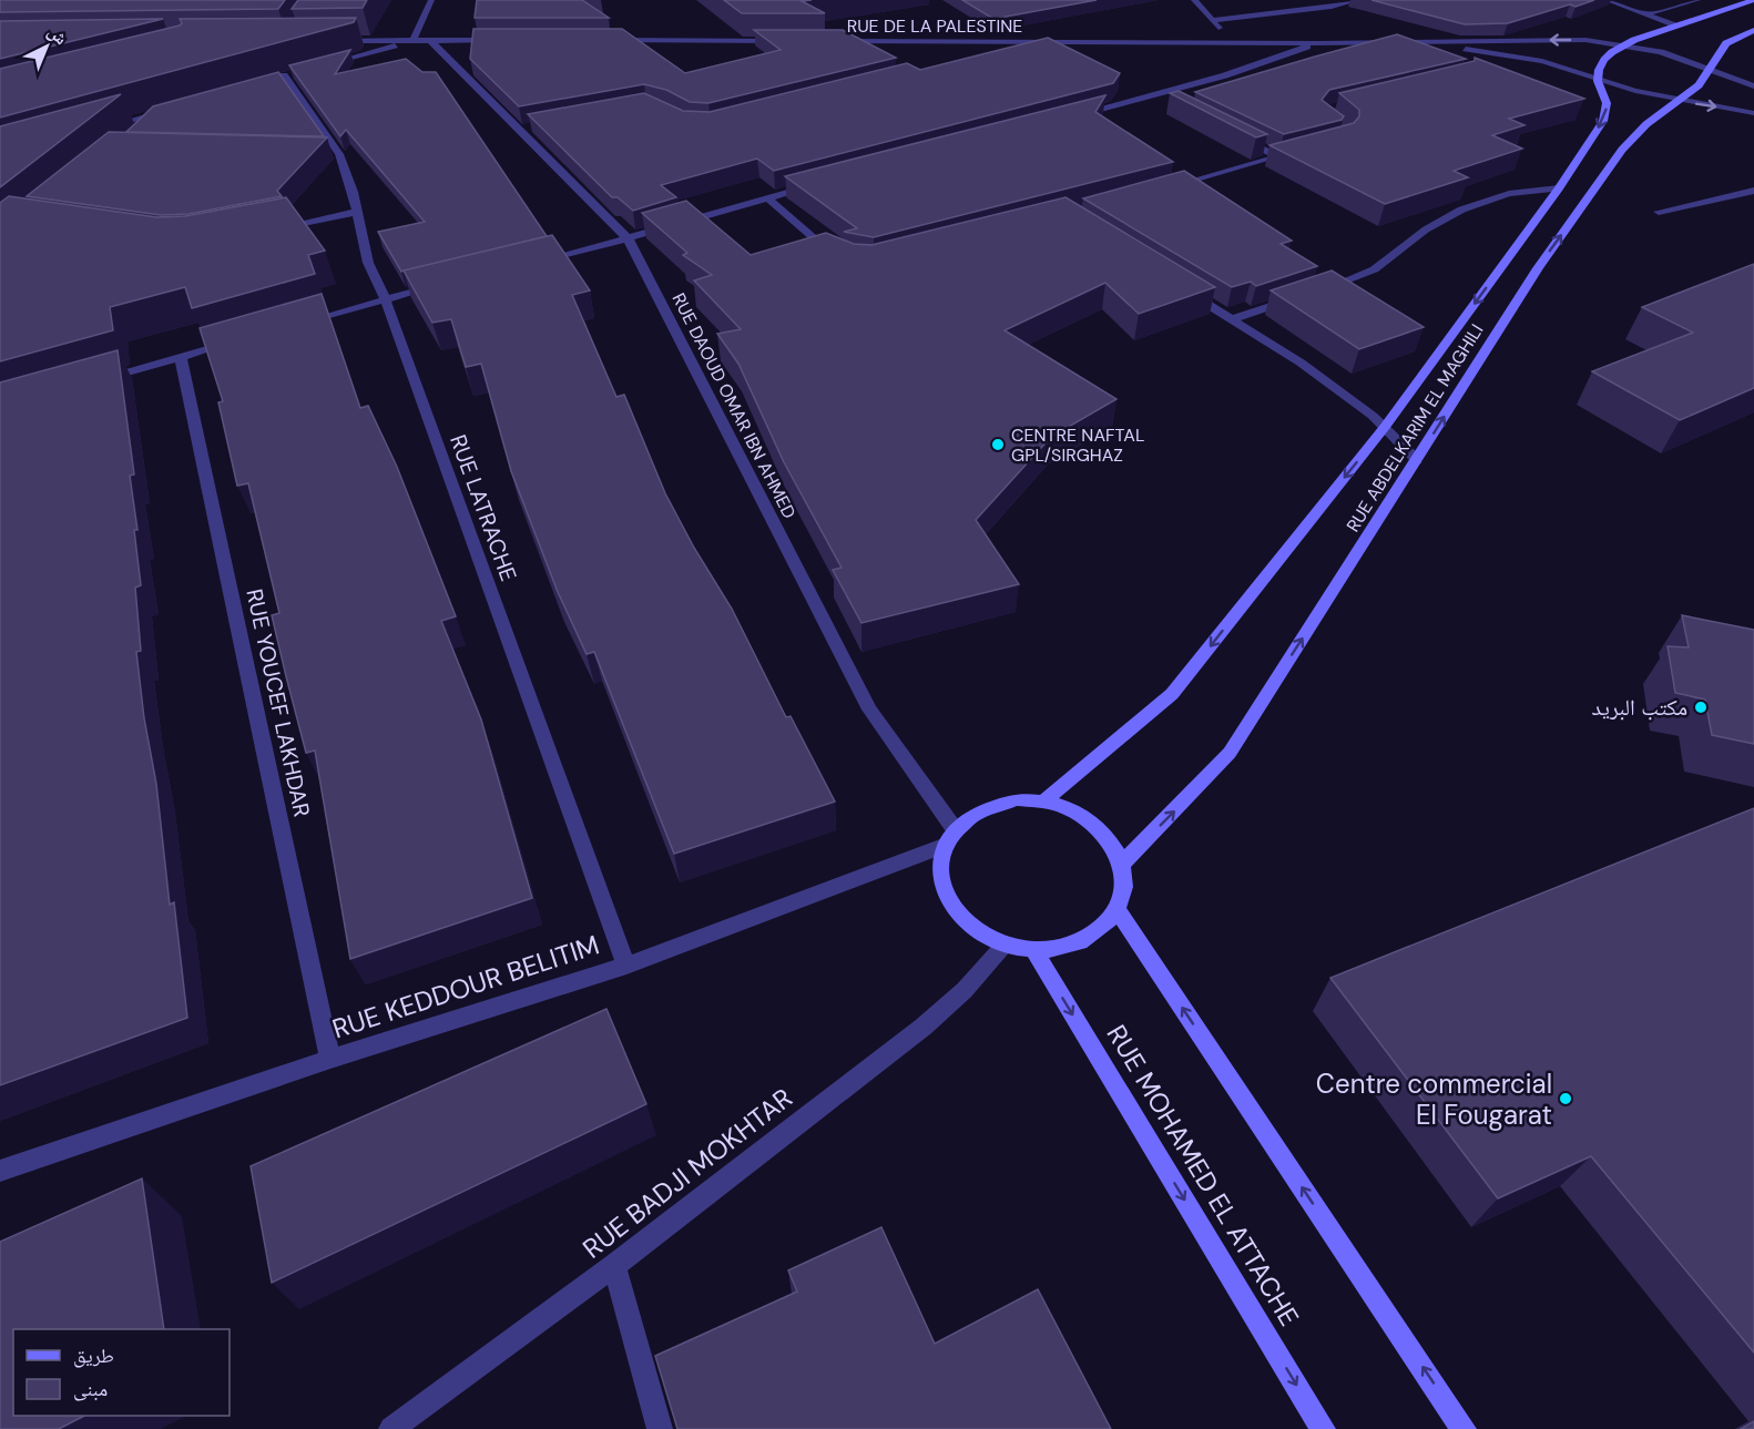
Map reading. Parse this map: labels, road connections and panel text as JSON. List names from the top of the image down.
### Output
{
  "streets": {
    "street": [
      "RUE DE LA PALESTINE",
      "RUE DAOUD OMAR IBN AHMED",
      "RUE ABDELKARIM EL MAGHILI",
      "RUE LATRACHE",
      "RUE YOUCEF LAKHDAR",
      "RUE KEDDOUR BELITIM",
      "RUE BADJI MOKHTAR",
      "RUE MOHAMED EL ATTACHE"
    ]
  },
  "crossings": [
    ["RUE DAOUD OMAR IBN AHMED", "RUE ABDELKARIM EL MAGHILI"],
    ["RUE DAOUD OMAR IBN AHMED", "RUE KEDDOUR BELITIM"],
    ["RUE DAOUD OMAR IBN AHMED", "RUE BADJI MOKHTAR"],
    ["RUE DAOUD OMAR IBN AHMED", "RUE MOHAMED EL ATTACHE"],
    ["RUE ABDELKARIM EL MAGHILI", "RUE KEDDOUR BELITIM"],
    ["RUE ABDELKARIM EL MAGHILI", "RUE BADJI MOKHTAR"],
    ["RUE ABDELKARIM EL MAGHILI", "RUE MOHAMED EL ATTACHE"],
    ["RUE LATRACHE", "RUE KEDDOUR BELITIM"],
    ["RUE YOUCEF LAKHDAR", "RUE KEDDOUR BELITIM"],
    ["RUE KEDDOUR BELITIM", "RUE BADJI MOKHTAR"],
    ["RUE KEDDOUR BELITIM", "RUE MOHAMED EL ATTACHE"],
    ["RUE BADJI MOKHTAR", "RUE MOHAMED EL ATTACHE"]
  ],
  "places": ["CENTRE NAFTAL GPL/SIRGHAZ", "مكتب البريد", "Centre commercial El Fougarat"],
  "legend": ["طريق", "مبنى"],
  "north": "top right"
}
